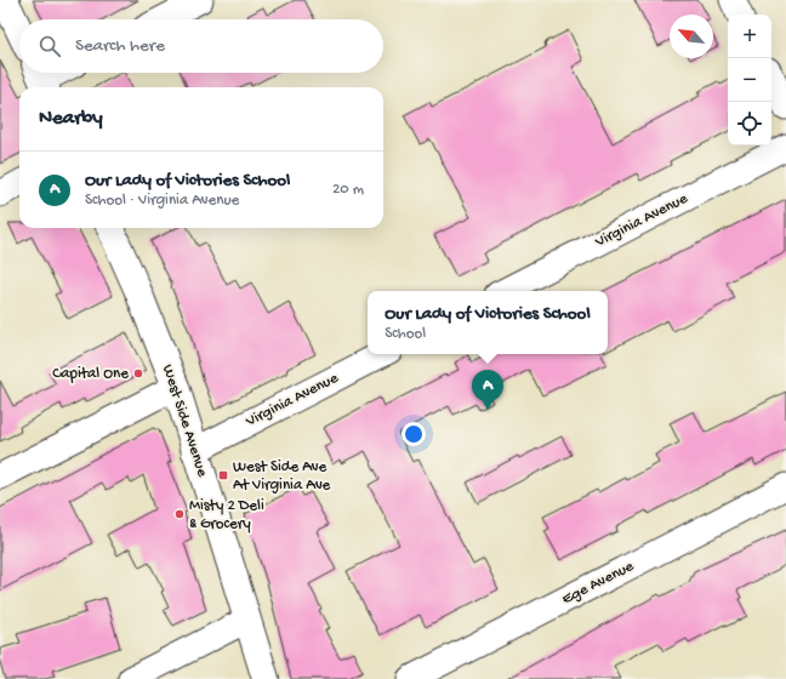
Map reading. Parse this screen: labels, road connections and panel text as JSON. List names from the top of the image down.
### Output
{
  "streets": {
    "main road": ["West Side Avenue"],
    "street": ["Virginia Avenue", "Ege Avenue"]
  },
  "crossings": [
    ["Virginia Avenue", "West Side Avenue"]
  ],
  "places": {
    "other": ["Capital One", "Misty 2 Deli & Grocery"],
    "transit": ["West Side Ave At Virginia Ave"]
  },
  "north": "top left",
  "page": {
    "map_buttons": ["+", "−"],
    "search": "Search here",
    "heading": "Nearby",
    "list": [
      {
        "mark": "A",
        "name": "Our Lady of Victories School",
        "note": "School · Virginia Avenue",
        "value": "20 m"
      }
    ],
    "popup": ["Our Lady of Victories School", "School"],
    "pins": "A"
  }
}
